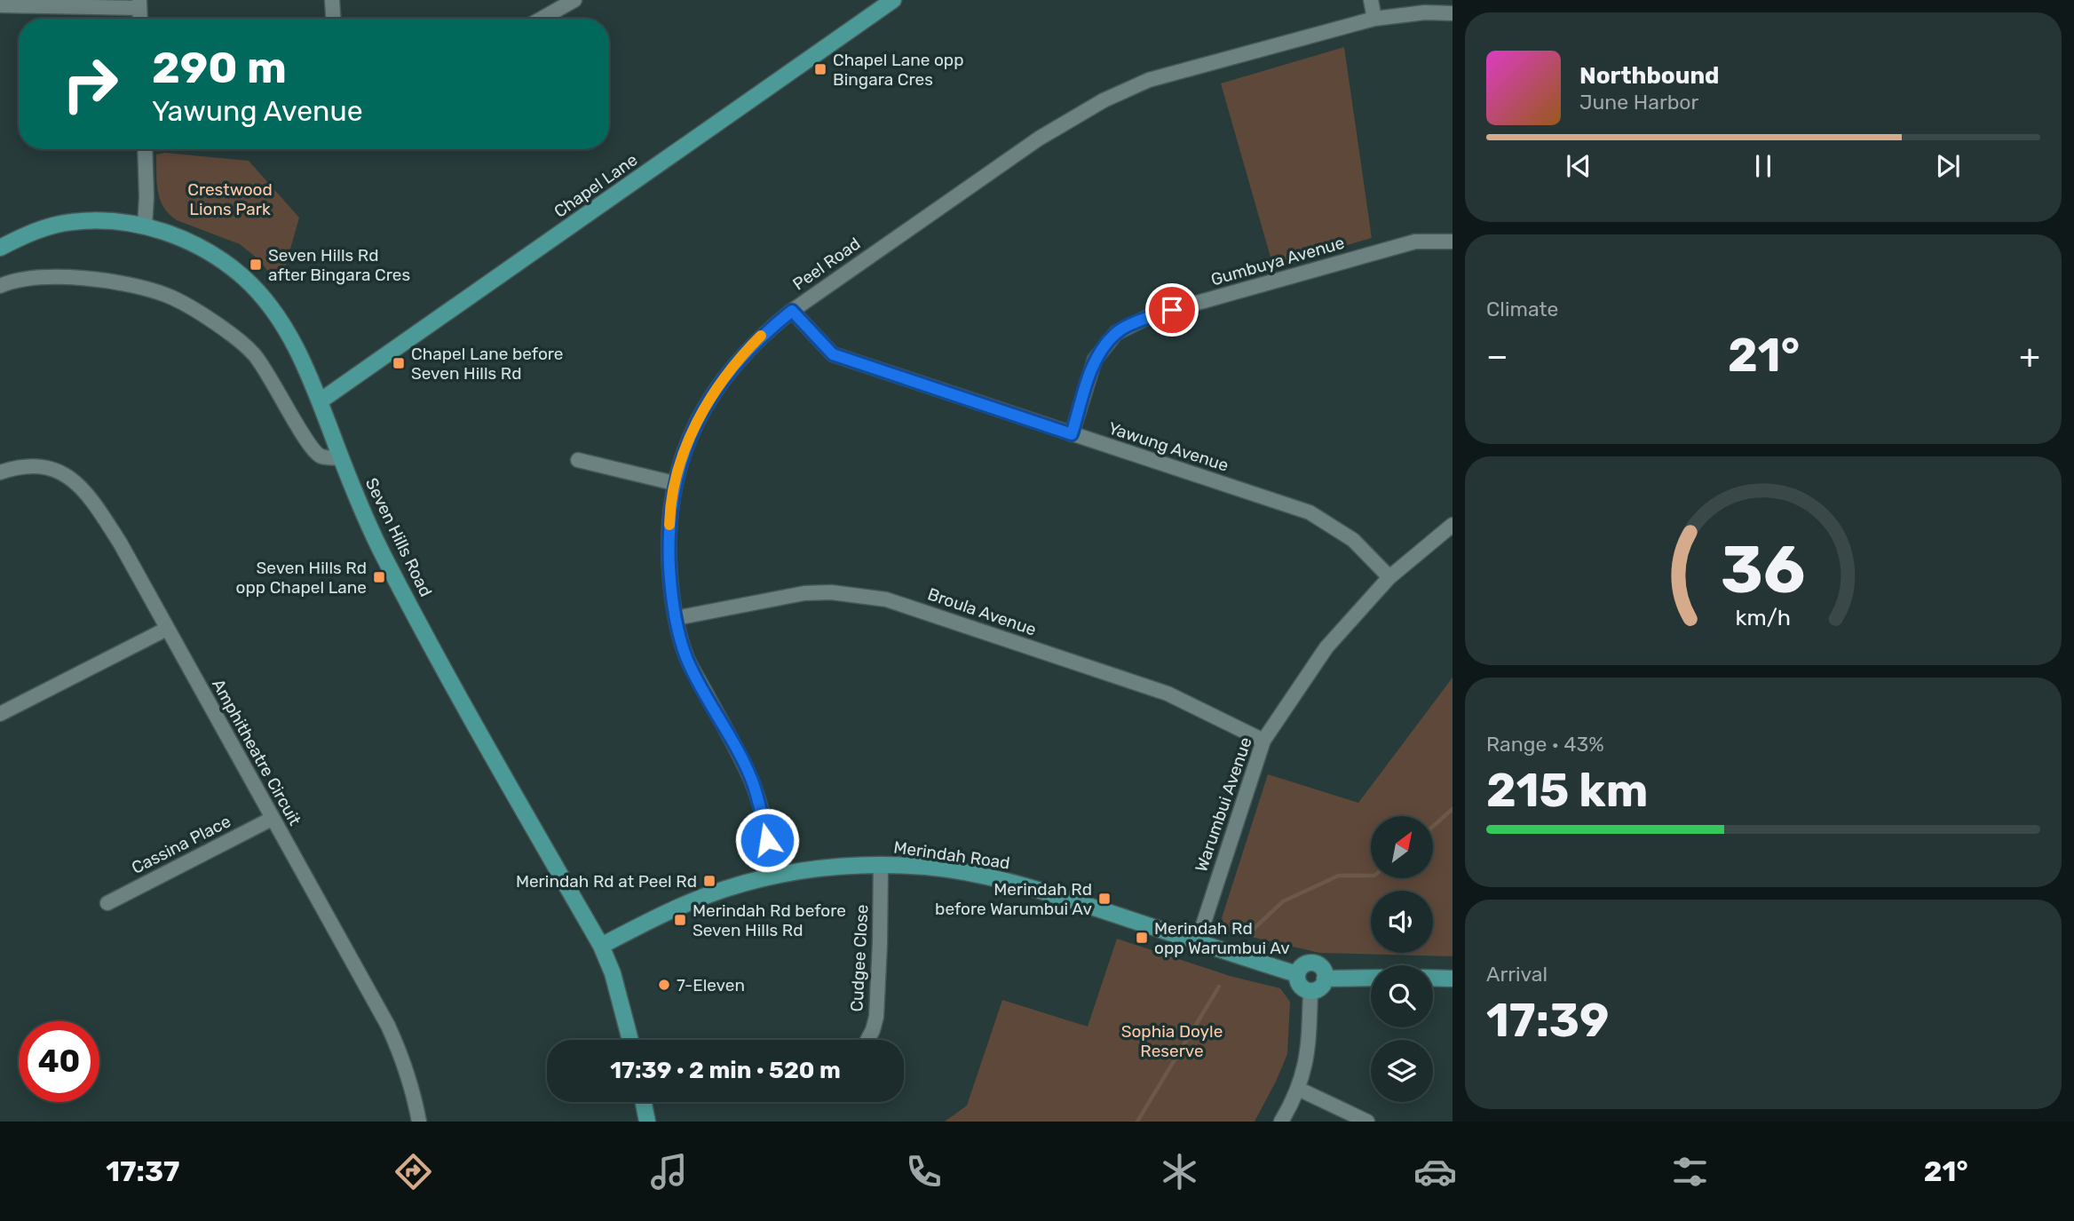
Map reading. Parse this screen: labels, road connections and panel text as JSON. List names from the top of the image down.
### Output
{
  "streets": {
    "main road": ["Chapel Lane", "Seven Hills Road", "Merindah Road"],
    "street": [
      "Gumbuya Avenue",
      "Peel Road",
      "Yawung Avenue",
      "Broula Avenue",
      "Amphitheatre Circuit",
      "Warumbui Avenue",
      "Cassina Place",
      "Cudgee Close"
    ]
  },
  "crossings": [
    ["Chapel Lane", "Seven Hills Road"],
    ["Gumbuya Avenue", "Yawung Avenue"],
    ["Peel Road", "Yawung Avenue"],
    ["Peel Road", "Broula Avenue"],
    ["Peel Road", "Merindah Road"],
    ["Yawung Avenue", "Warumbui Avenue"],
    ["Seven Hills Road", "Merindah Road"],
    ["Broula Avenue", "Warumbui Avenue"],
    ["Amphitheatre Circuit", "Cassina Place"],
    ["Warumbui Avenue", "Merindah Road"],
    ["Merindah Road", "Cudgee Close"]
  ],
  "parks": ["Crestwood Lions Park", "Sophia Doyle Reserve"],
  "places": {
    "transit": [
      "Chapel Lane opp Bingara Cres",
      "Seven Hills Rd after Bingara Cres",
      "Chapel Lane before Seven Hills Rd",
      "Seven Hills Rd opp Chapel Lane",
      "Merindah Rd at Peel Rd",
      "Merindah Rd before Warumbui Av",
      "Merindah Rd before Seven Hills Rd",
      "Merindah Rd opp Warumbui Av"
    ],
    "other": ["7-Eleven"]
  },
  "north": "top right",
  "page": {
    "turn": ["290 m", "Yawung Avenue"],
    "song": ["Northbound", "June Harbor"],
    "tile": [
      "Climate",
      ["Range · 43%", "215 km"],
      ["Arrival", "17:39"]
    ],
    "heat": ["−", "21°", "+"],
    "limit": "40",
    "trip": "17:39 · 2 min · 520 m",
    "tabs": ["17:37", "21°"],
    "gauge": ["36", "km/h"]
  }
}
